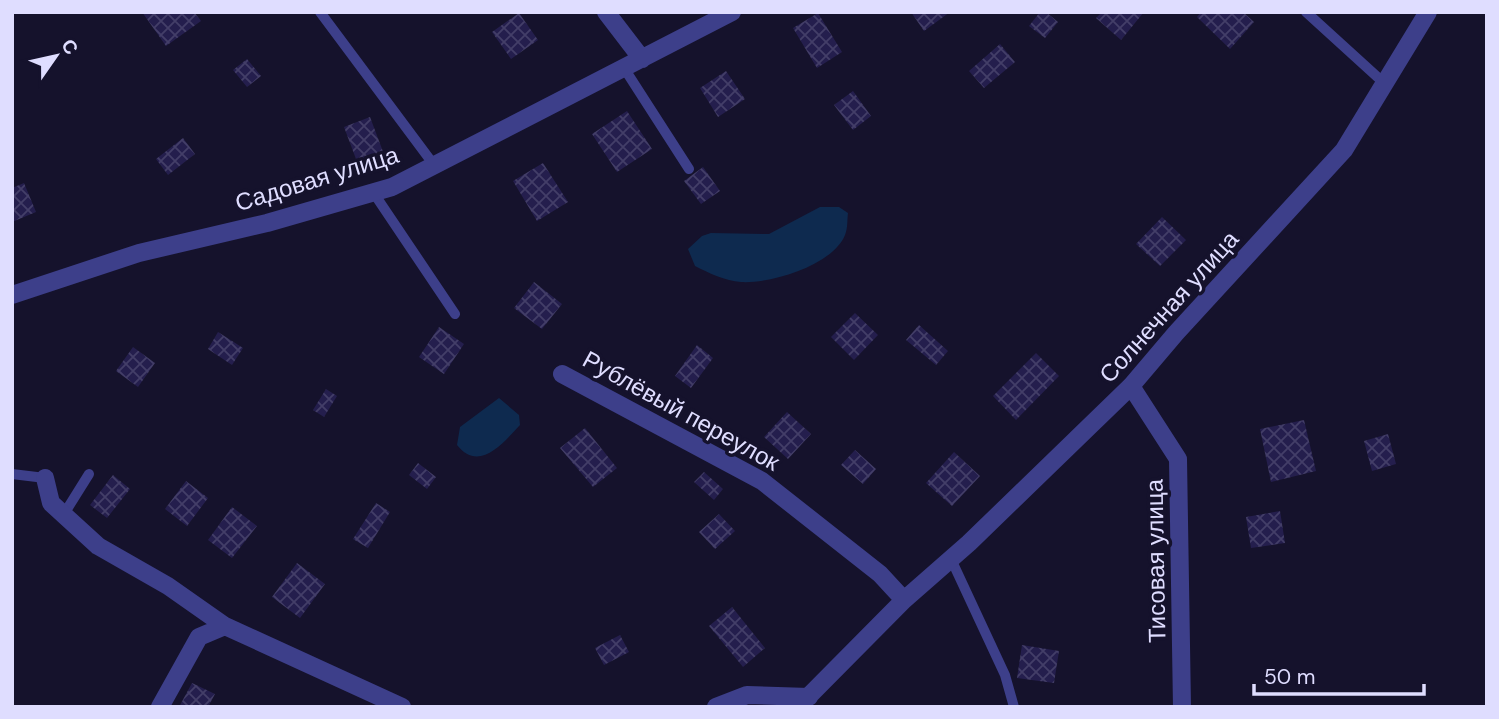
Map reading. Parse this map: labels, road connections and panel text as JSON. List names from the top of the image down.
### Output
{
  "streets": {
    "street": [
      "Садовая улица",
      "Солнечная улица",
      "Рублёвый переулок",
      "Тисовая улица"
    ]
  },
  "crossings": [
    ["Солнечная улица", "Рублёвый переулок"],
    ["Солнечная улица", "Тисовая улица"]
  ],
  "scale_bar": "50 m",
  "north": "top right"
}
